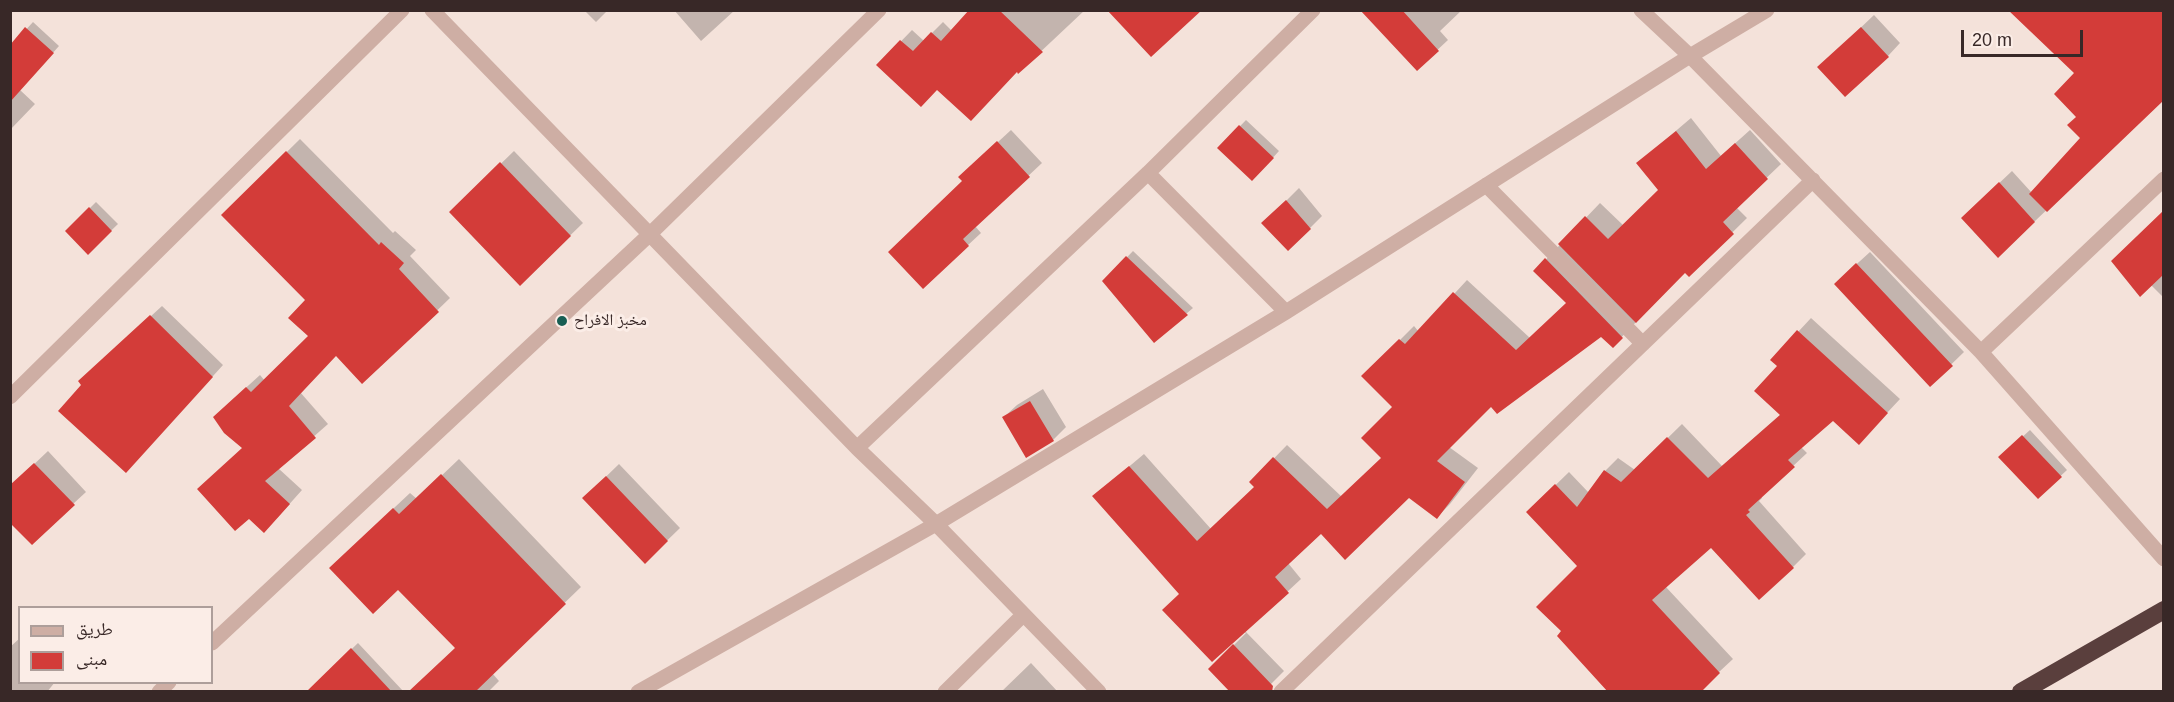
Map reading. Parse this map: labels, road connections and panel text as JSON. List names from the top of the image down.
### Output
{
  "places": ["مخبز الافراح"],
  "legend": ["طريق", "مبنى"],
  "scale_bar": "20 m"
}
